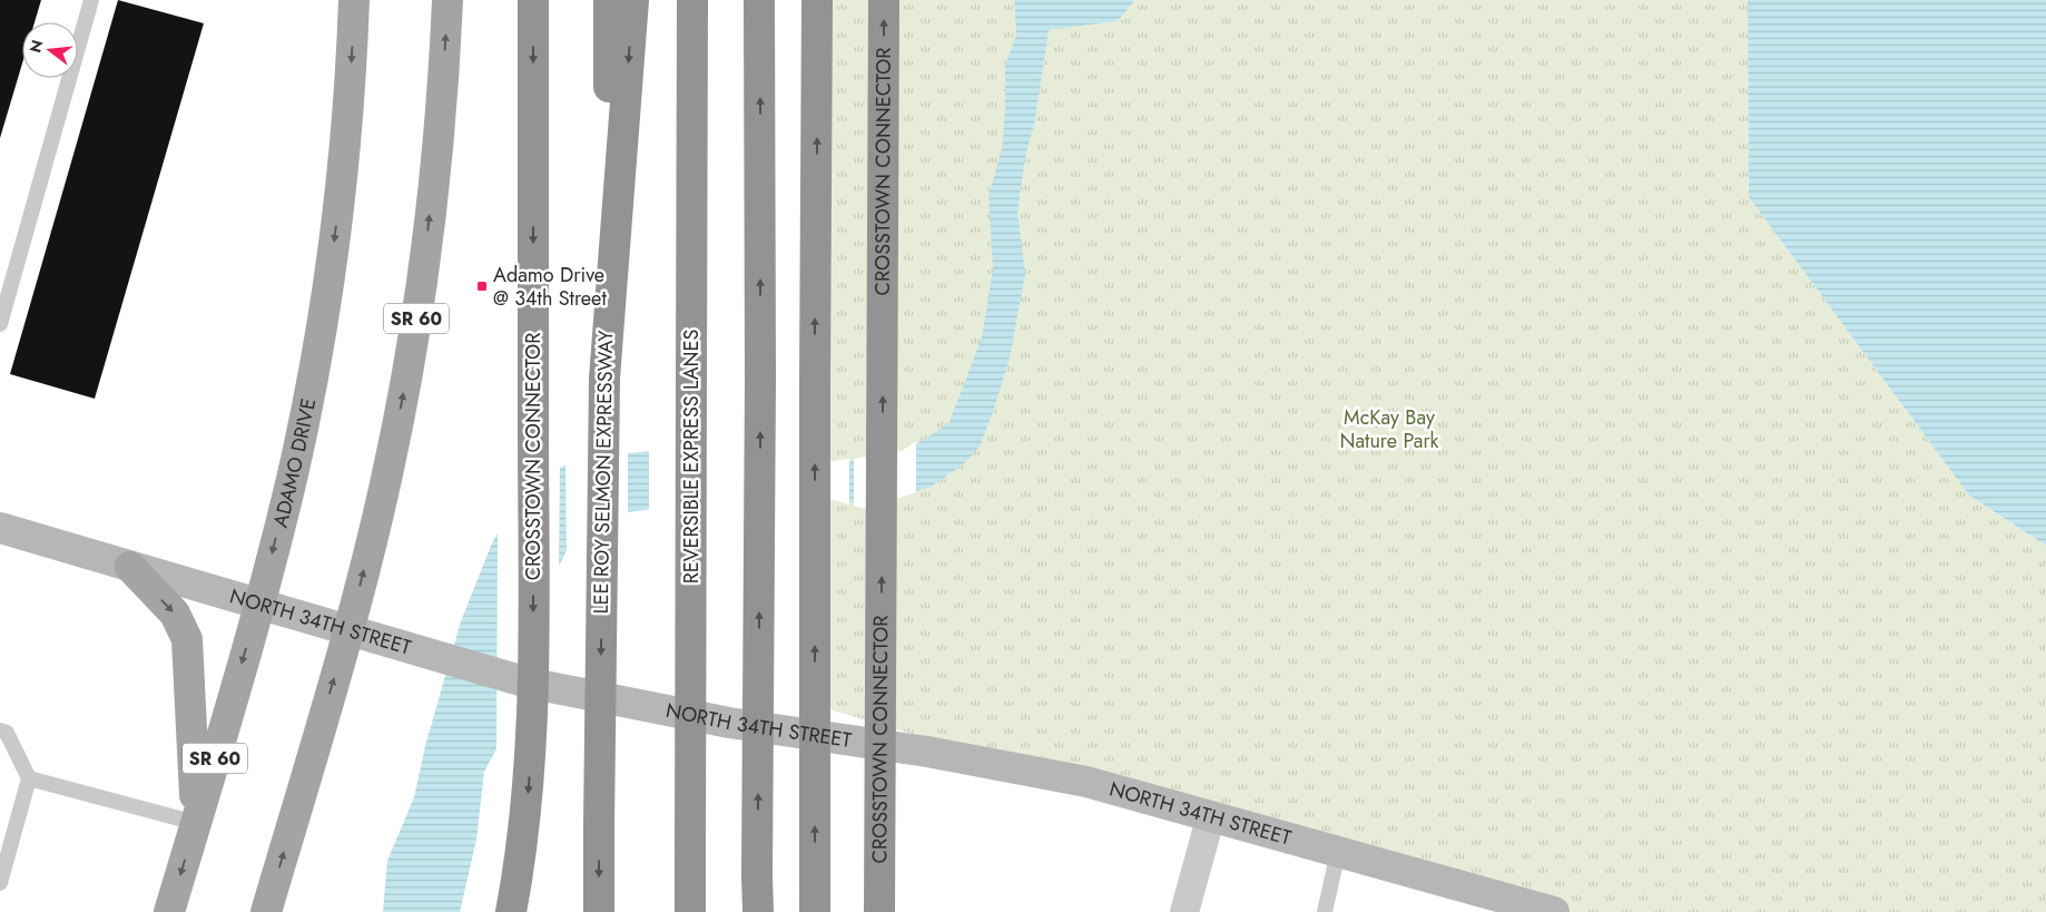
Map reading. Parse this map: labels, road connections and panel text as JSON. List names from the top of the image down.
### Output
{
  "streets": {
    "highway": ["CROSSTOWN CONNECTOR", "REVERSIBLE EXPRESS LANES", "LEE ROY SELMON EXPRESSWAY"],
    "main road": ["SR 60", "ADAMO DRIVE"],
    "street": ["NORTH 34TH STREET"]
  },
  "crossings": [
    ["SR 60", "NORTH 34TH STREET"],
    ["ADAMO DRIVE", "NORTH 34TH STREET"]
  ],
  "parks": ["McKay Bay Nature Park"],
  "places": {
    "transit": ["Adamo Drive @ 34th Street"]
  },
  "north": "left"
}
